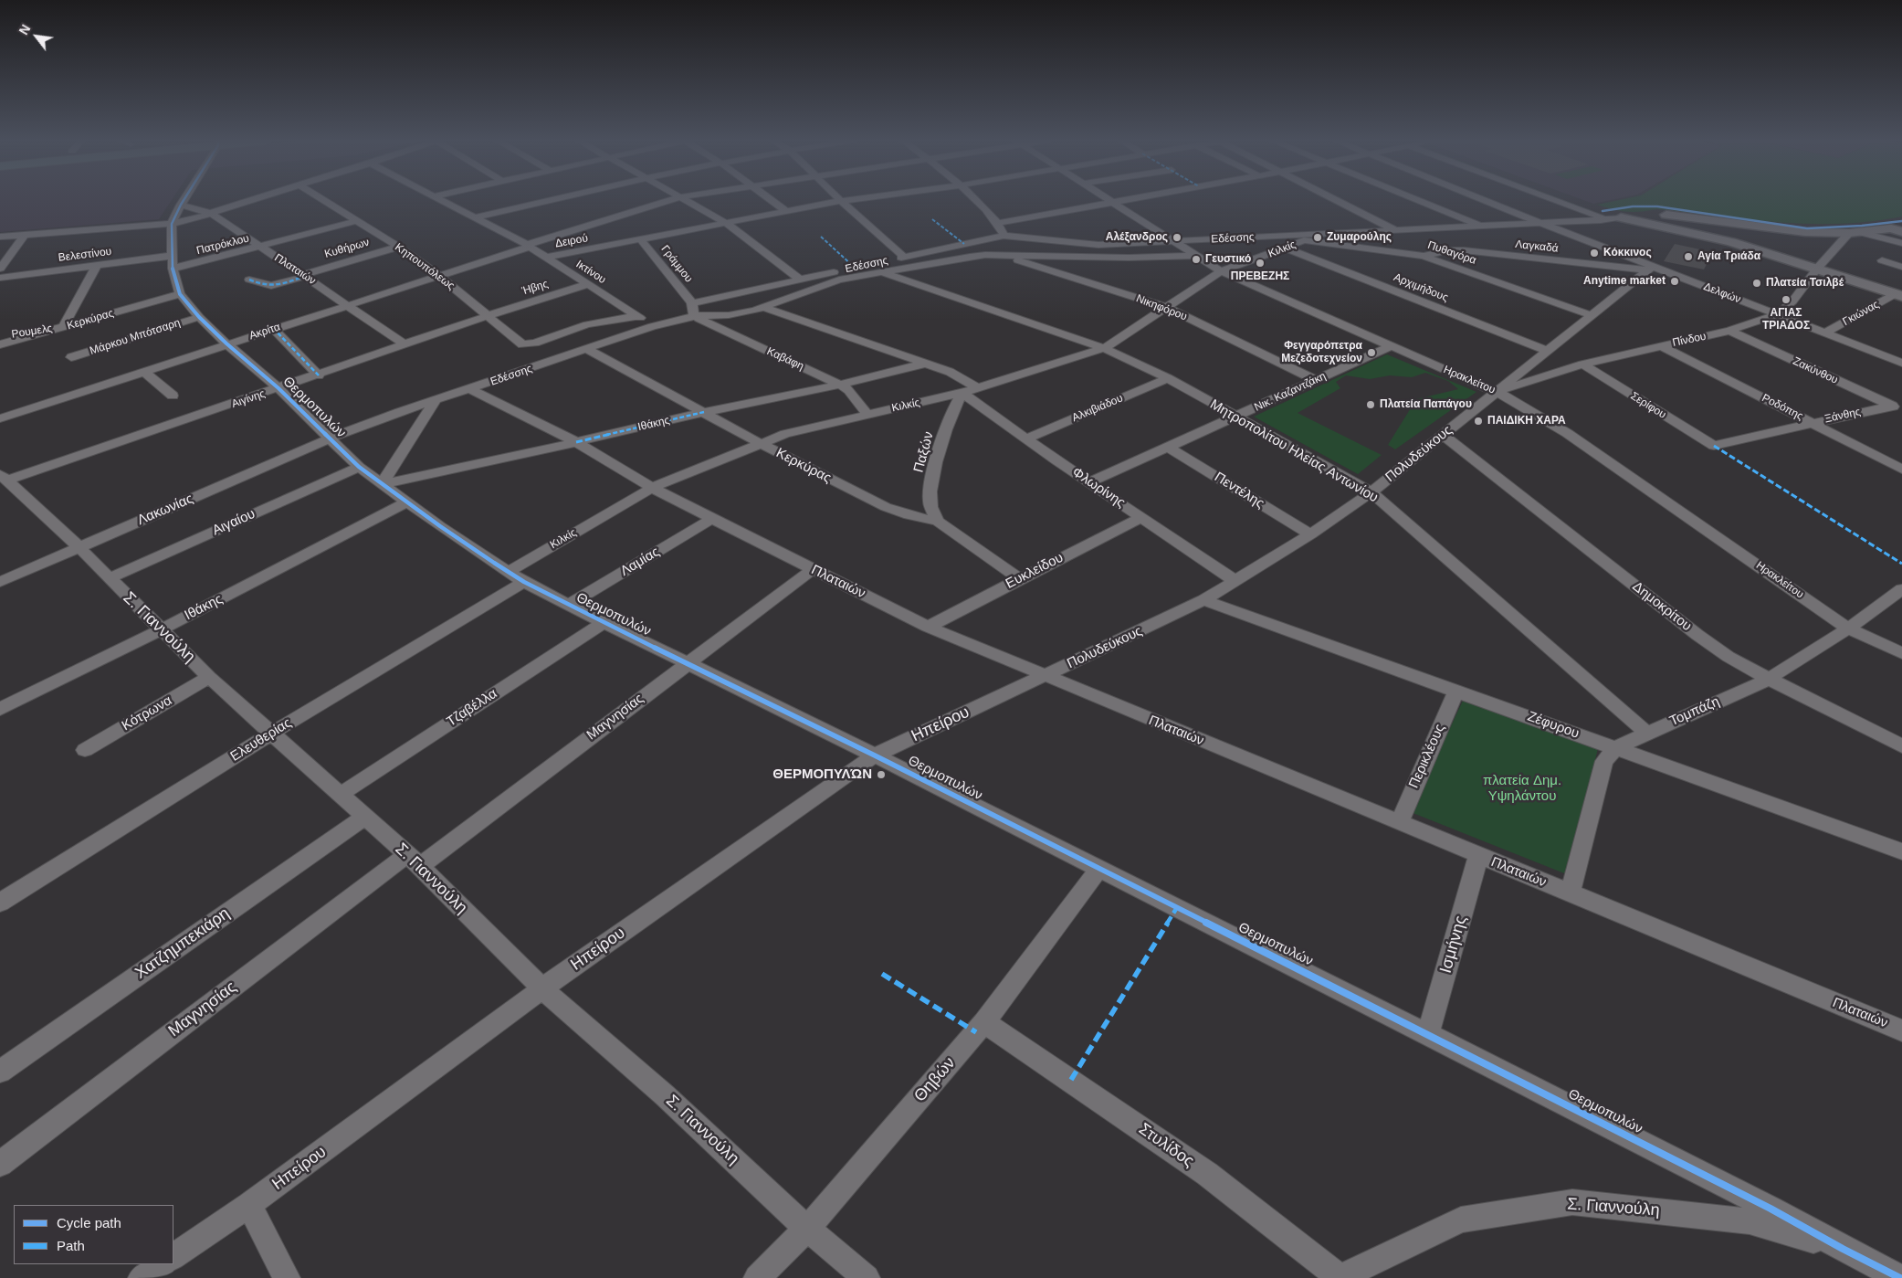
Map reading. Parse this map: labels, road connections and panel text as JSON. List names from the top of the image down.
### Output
{
  "streets": {
    "street": [
      "Εδέσσης",
      "Δειρού",
      "Πατρόκλου",
      "Λαγκαδά",
      "Κυθήρων",
      "Κιλκίς",
      "Πυθαγόρα",
      "Βελεστίνου",
      "Γράμμου",
      "Κηπουπόλεως",
      "Πλαταιών",
      "Ικτίνου",
      "Ήβης",
      "Αρχιμήδους",
      "Δελφών",
      "Νικηφόρου",
      "Γκιώνας",
      "Κερκύρας",
      "Ρουμελς",
      "Ακρίτα",
      "Μάρκου Μπότσαρη",
      "Πίνδου",
      "Καβάφη",
      "Ζακύνθου",
      "Ηρακλείτου",
      "Νικ. Καζαντζάκη",
      "Αιγίνης",
      "Σερίφου",
      "Θερμοπυλών",
      "Ροδόπης",
      "Αλκιβιάδου",
      "Ξάνθης",
      "Ιθάκης",
      "Μητροπολίτου Ηλείας Αντωνίου",
      "Παξών",
      "Πολυδεύκους",
      "Φλωρίνης",
      "Πεντέλης",
      "Λακωνίας",
      "Αιγαίου",
      "Λαμίας",
      "Ευκλείδου",
      "Δημοκρίτου",
      "Σ. Γιαννούλη",
      "Τζαβέλλα",
      "Τομπάζη",
      "Κότρωνα",
      "Μαγνησίας",
      "Ηπείρου",
      "Ζέφυρου",
      "Ελευθερίας",
      "Περικλέους",
      "Χατζημπεκιάρη",
      "Ισμήνης",
      "Θηβών",
      "Στυλίδος"
    ]
  },
  "crossings": [
    ["Εδέσσης", "Κιλκίς"],
    ["Εδέσσης", "Πυθαγόρα"],
    ["Εδέσσης", "Γράμμου"],
    ["Εδέσσης", "Πλαταιών"],
    ["Εδέσσης", "Ικτίνου"],
    ["Εδέσσης", "Δελφών"],
    ["Εδέσσης", "Νικηφόρου"],
    ["Εδέσσης", "Κερκύρας"],
    ["Εδέσσης", "Πίνδου"],
    ["Εδέσσης", "Καβάφη"],
    ["Εδέσσης", "Ηρακλείτου"],
    ["Εδέσσης", "Θερμοπυλών"],
    ["Εδέσσης", "Μητροπολίτου Ηλείας Αντωνίου"],
    ["Εδέσσης", "Λακωνίας"],
    ["Δειρού", "Γράμμου"],
    ["Δειρού", "Ικτίνου"],
    ["Πατρόκλου", "Κηπουπόλεως"],
    ["Πατρόκλου", "Πλαταιών"],
    ["Πατρόκλου", "Θερμοπυλών"],
    ["Λαγκαδά", "Πυθαγόρα"],
    ["Λαγκαδά", "Δελφών"],
    ["Λαγκαδά", "Πολυδεύκους"],
    ["Κυθήρων", "Κηπουπόλεως"],
    ["Κυθήρων", "Πλαταιών"],
    ["Κιλκίς", "Πυθαγόρα"],
    ["Κιλκίς", "Πλαταιών"],
    ["Κιλκίς", "Αρχιμήδους"],
    ["Κιλκίς", "Νικηφόρου"],
    ["Κιλκίς", "Κερκύρας"],
    ["Κιλκίς", "Καβάφη"],
    ["Κιλκίς", "Ηρακλείτου"],
    ["Κιλκίς", "Θερμοπυλών"],
    ["Κιλκίς", "Μητροπολίτου Ηλείας Αντωνίου"],
    ["Κιλκίς", "Παξών"],
    ["Κιλκίς", "Φλωρίνης"],
    ["Πυθαγόρα", "Πολυδεύκους"],
    ["Βελεστίνου", "Θερμοπυλών"],
    ["Κηπουπόλεως", "Ικτίνου"],
    ["Κηπουπόλεως", "Ήβης"],
    ["Κηπουπόλεως", "Ακρίτα"],
    ["Κηπουπόλεως", "Αιγίνης"],
    ["Πλαταιών", "Ακρίτα"],
    ["Πλαταιών", "Αιγίνης"],
    ["Πλαταιών", "Θερμοπυλών"],
    ["Πλαταιών", "Ιθάκης"],
    ["Πλαταιών", "Πολυδεύκους"],
    ["Πλαταιών", "Λαμίας"],
    ["Πλαταιών", "Ευκλείδου"],
    ["Πλαταιών", "Μαγνησίας"],
    ["Πλαταιών", "Ηπείρου"],
    ["Πλαταιών", "Περικλέους"],
    ["Πλαταιών", "Ισμήνης"],
    ["Ικτίνου", "Ήβης"],
    ["Ικτίνου", "Ακρίτα"],
    ["Ήβης", "Αιγίνης"],
    ["Αρχιμήδους", "Πολυδεύκους"],
    ["Δελφών", "Γκιώνας"],
    ["Δελφών", "Πίνδου"],
    ["Δελφών", "Πολυδεύκους"],
    ["Νικηφόρου", "Νικ. Καζαντζάκη"],
    ["Κερκύρας", "Ρουμελς"],
    ["Κερκύρας", "Θερμοπυλών"],
    ["Κερκύρας", "Ιθάκης"],
    ["Κερκύρας", "Παξών"],
    ["Κερκύρας", "Ευκλείδου"],
    ["Ακρίτα", "Θερμοπυλών"],
    ["Μάρκου Μπότσαρη", "Θερμοπυλών"],
    ["Πίνδου", "Ζακύνθου"],
    ["Πίνδου", "Ηρακλείτου"],
    ["Πίνδου", "Σερίφου"],
    ["Πίνδου", "Ροδόπης"],
    ["Πίνδου", "Πολυδεύκους"],
    ["Καβάφη", "Ιθάκης"],
    ["Ζακύνθου", "Ξάνθης"],
    ["Ηρακλείτου", "Νικ. Καζαντζάκη"],
    ["Ηρακλείτου", "Πολυδεύκους"],
    ["Ηρακλείτου", "Τομπάζη"],
    ["Νικ. Καζαντζάκη", "Μητροπολίτου Ηλείας Αντωνίου"],
    ["Νικ. Καζαντζάκη", "Φλωρίνης"],
    ["Νικ. Καζαντζάκη", "Πεντέλης"],
    ["Αιγίνης", "Θερμοπυλών"],
    ["Αιγίνης", "Σ. Γιαννούλη"],
    ["Σερίφου", "Ξάνθης"],
    ["Θερμοπυλών", "Ιθάκης"],
    ["Θερμοπυλών", "Λακωνίας"],
    ["Θερμοπυλών", "Αιγαίου"],
    ["Θερμοπυλών", "Λαμίας"],
    ["Θερμοπυλών", "Σ. Γιαννούλη"],
    ["Θερμοπυλών", "Τζαβέλλα"],
    ["Θερμοπυλών", "Μαγνησίας"],
    ["Θερμοπυλών", "Ηπείρου"],
    ["Θερμοπυλών", "Ελευθερίας"],
    ["Θερμοπυλών", "Ισμήνης"],
    ["Θερμοπυλών", "Θηβών"],
    ["Ροδόπης", "Ξάνθης"],
    ["Αλκιβιάδου", "Μητροπολίτου Ηλείας Αντωνίου"],
    ["Αλκιβιάδου", "Φλωρίνης"],
    ["Ιθάκης", "Σ. Γιαννούλη"],
    ["Μητροπολίτου Ηλείας Αντωνίου", "Πολυδεύκους"],
    ["Μητροπολίτου Ηλείας Αντωνίου", "Τομπάζη"],
    ["Παξών", "Φλωρίνης"],
    ["Πολυδεύκους", "Φλωρίνης"],
    ["Πολυδεύκους", "Πεντέλης"],
    ["Πολυδεύκους", "Δημοκρίτου"],
    ["Πολυδεύκους", "Ηπείρου"],
    ["Πολυδεύκους", "Ζέφυρου"],
    ["Φλωρίνης", "Ευκλείδου"],
    ["Λακωνίας", "Σ. Γιαννούλη"],
    ["Αιγαίου", "Σ. Γιαννούλη"],
    ["Δημοκρίτου", "Τομπάζη"],
    ["Σ. Γιαννούλη", "Τζαβέλλα"],
    ["Σ. Γιαννούλη", "Κότρωνα"],
    ["Σ. Γιαννούλη", "Μαγνησίας"],
    ["Σ. Γιαννούλη", "Ηπείρου"],
    ["Σ. Γιαννούλη", "Ελευθερίας"],
    ["Σ. Γιαννούλη", "Χατζημπεκιάρη"],
    ["Σ. Γιαννούλη", "Θηβών"],
    ["Σ. Γιαννούλη", "Στυλίδος"],
    ["Τομπάζη", "Ζέφυρου"],
    ["Ζέφυρου", "Περικλέους"],
    ["Θηβών", "Στυλίδος"]
  ],
  "parks": ["πλατεία Δημ. Υψηλάντου"],
  "places": [
    "Αλέξανδρος",
    "Ζυμαρούλης",
    "Κόκκινος",
    "Αγία Τριάδα",
    "Γευστικό",
    "ΠΡΕΒΕΖΗΣ",
    "Anytime market",
    "Πλατεία Τσιλβέ",
    "ΑΓΙΑΣ ΤΡΙΑΔΟΣ",
    "Φεγγαρόπετρα Μεζεδοτεχνείον",
    "Πλατεία Παπάγου",
    "ΠΑΙΔΙΚΗ ΧΑΡΑ",
    "ΘΕΡΜΟΠΥΛΏΝ"
  ],
  "legend": ["Cycle path", "Path"],
  "north": "top left"
}
